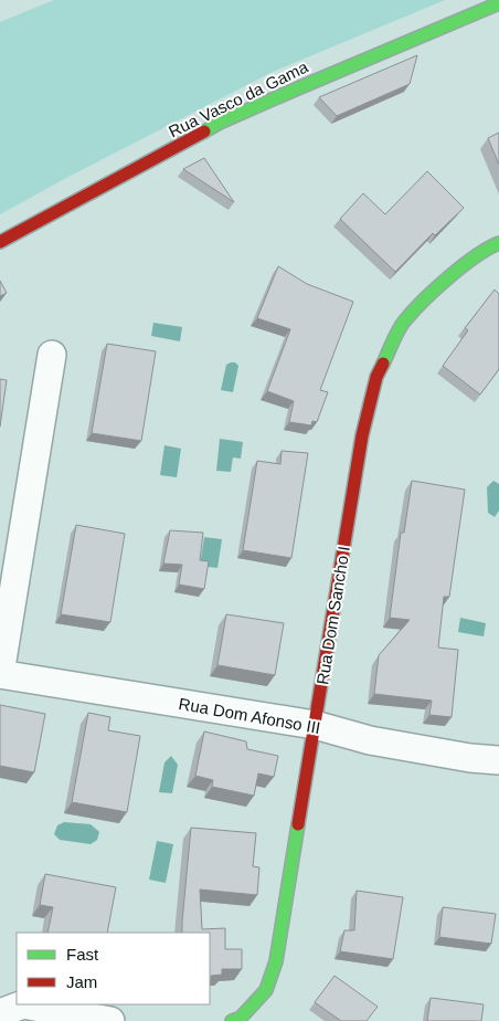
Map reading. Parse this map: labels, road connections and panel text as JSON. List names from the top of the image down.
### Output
{
  "streets": {
    "street": ["Rua Vasco da Gama", "Rua Dom Sancho I", "Rua Dom Afonso III"]
  },
  "crossings": [
    ["Rua Dom Sancho I", "Rua Dom Afonso III"]
  ],
  "legend": ["Fast", "Jam"]
}
